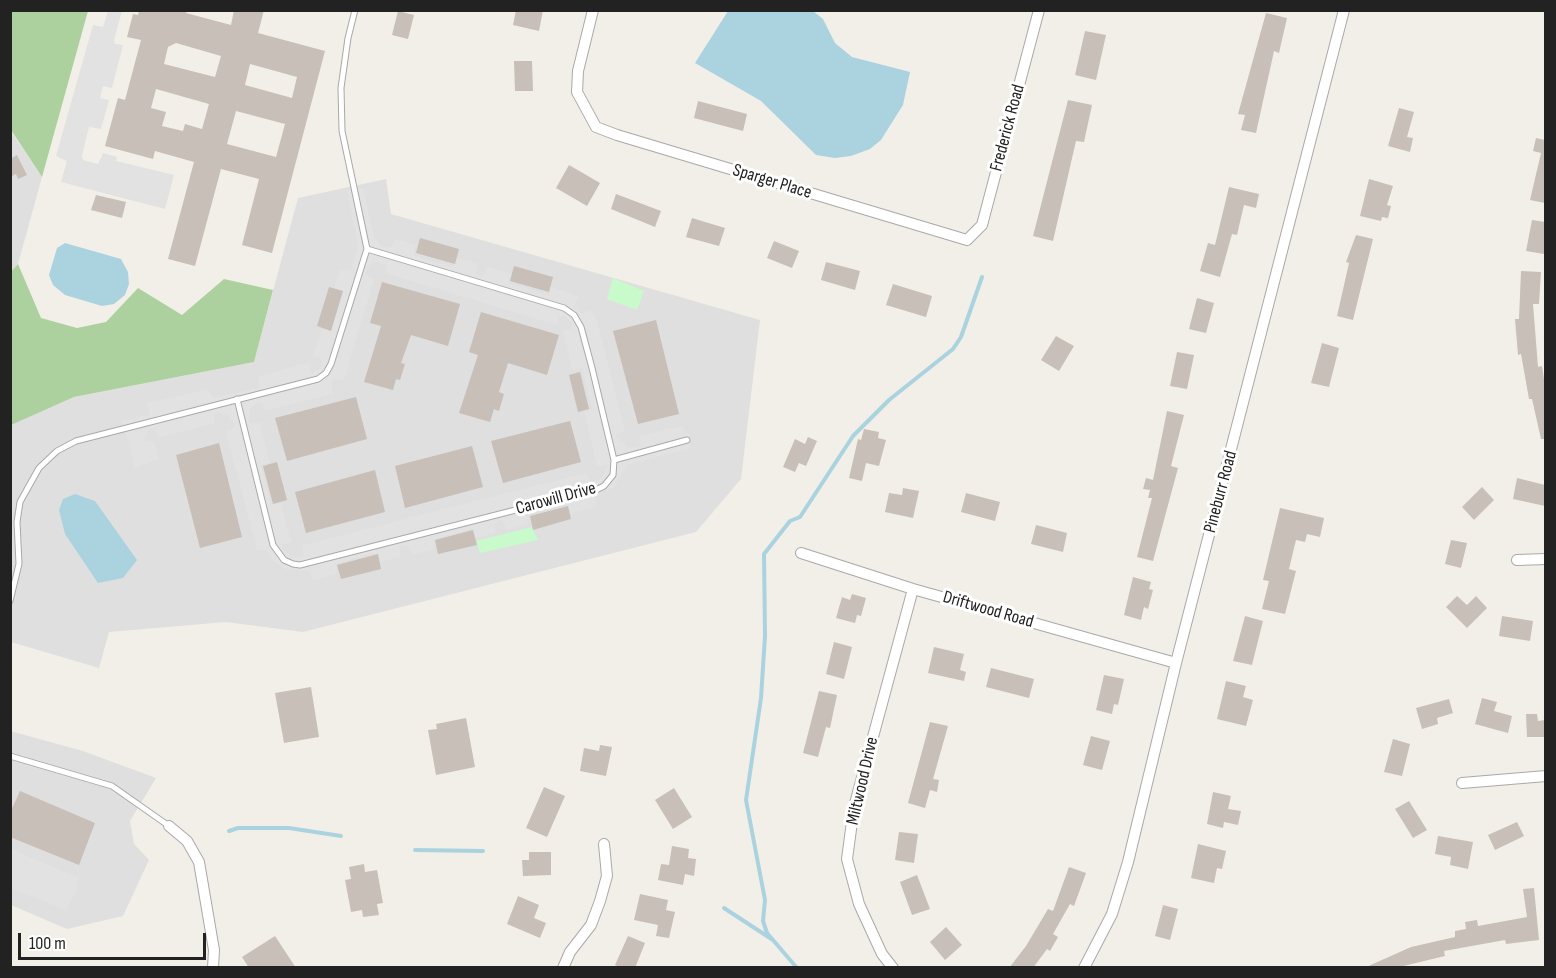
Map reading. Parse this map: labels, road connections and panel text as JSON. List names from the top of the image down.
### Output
{
  "streets": {
    "street": [
      "Frederick Road",
      "Sparger Place",
      "Pineburr Road",
      "Driftwood Road",
      "Miltwood Drive"
    ],
    "lane": ["Carowill Drive"]
  },
  "crossings": [
    ["Frederick Road", "Sparger Place"],
    ["Pineburr Road", "Driftwood Road"],
    ["Driftwood Road", "Miltwood Drive"]
  ],
  "scale_bar": "100 m"
}
